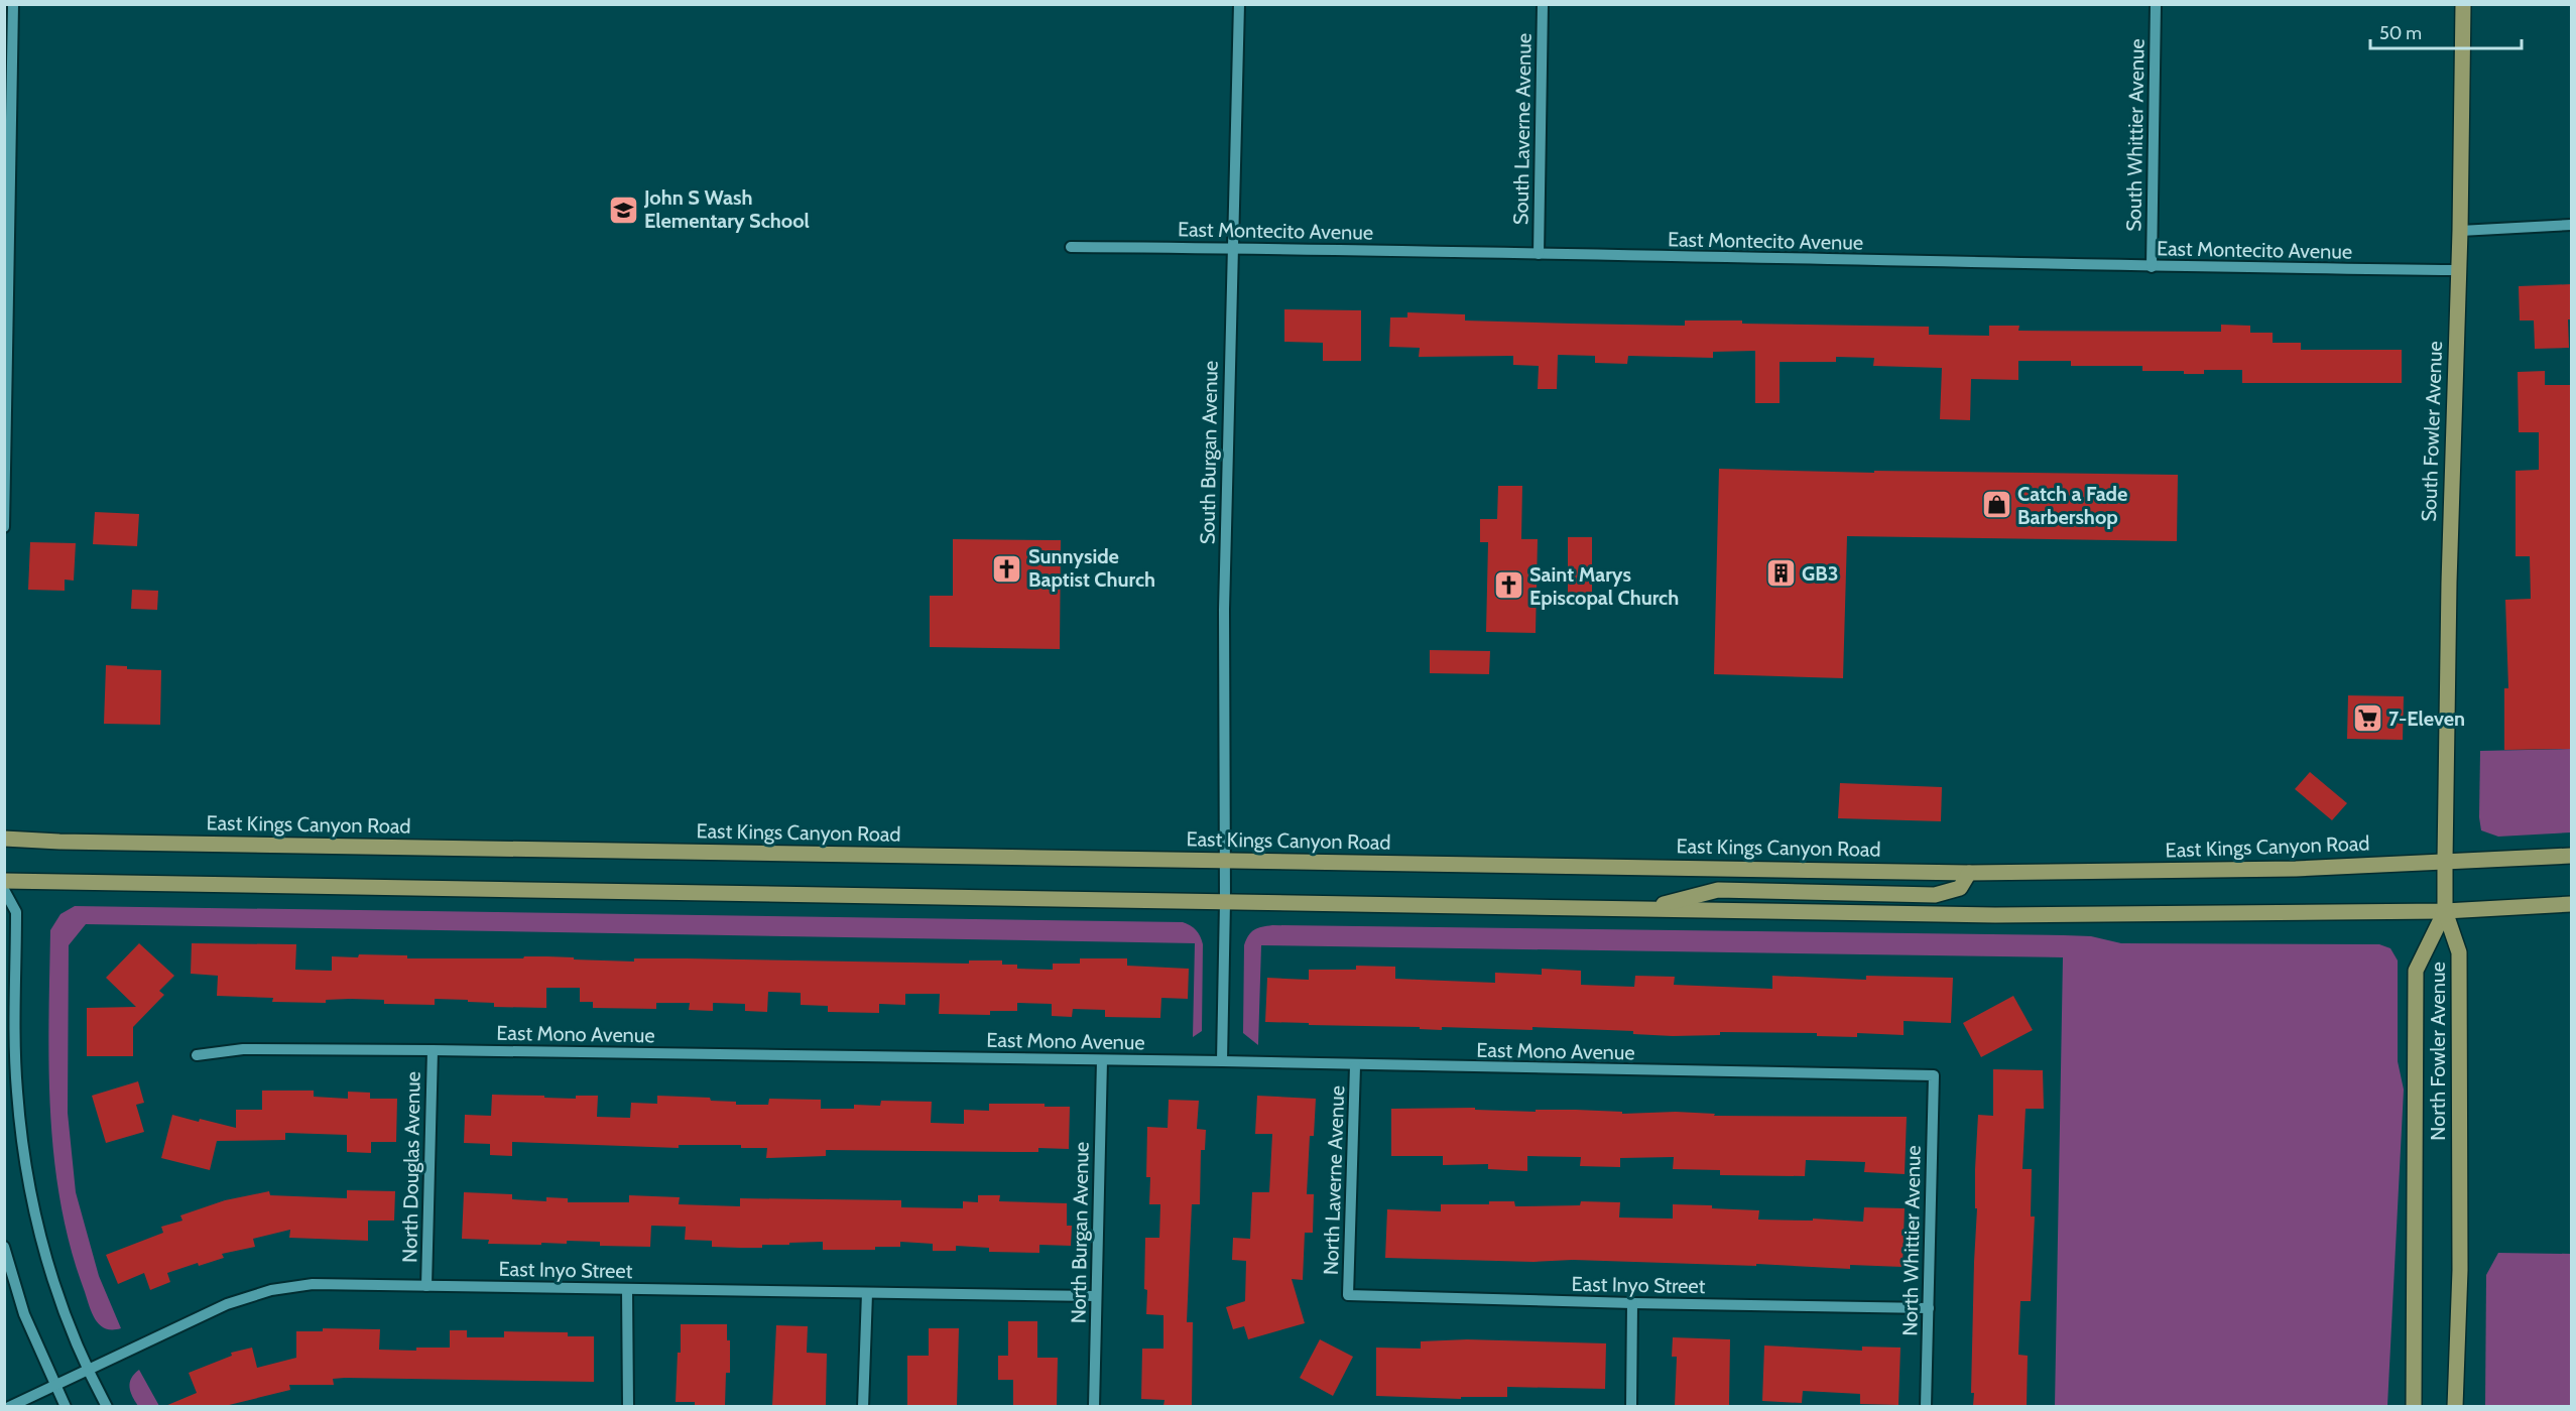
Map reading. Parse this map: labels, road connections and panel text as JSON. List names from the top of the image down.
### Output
{
  "streets": {
    "main road": ["South Fowler Avenue", "East Kings Canyon Road", "North Fowler Avenue"],
    "street": [
      "South Laverne Avenue",
      "South Whittier Avenue",
      "East Montecito Avenue",
      "South Burgan Avenue",
      "East Mono Avenue",
      "North Douglas Avenue",
      "North Laverne Avenue",
      "North Burgan Avenue",
      "North Whittier Avenue",
      "East Inyo Street"
    ]
  },
  "crossings": [
    ["South Laverne Avenue", "East Montecito Avenue"],
    ["South Whittier Avenue", "East Montecito Avenue"],
    ["East Montecito Avenue", "South Fowler Avenue"],
    ["East Montecito Avenue", "South Burgan Avenue"],
    ["South Fowler Avenue", "East Kings Canyon Road"],
    ["South Fowler Avenue", "North Fowler Avenue"],
    ["South Burgan Avenue", "East Kings Canyon Road"],
    ["East Mono Avenue", "North Douglas Avenue"],
    ["East Mono Avenue", "North Laverne Avenue"],
    ["East Mono Avenue", "North Burgan Avenue"],
    ["East Mono Avenue", "North Whittier Avenue"],
    ["North Douglas Avenue", "East Inyo Street"],
    ["North Laverne Avenue", "East Inyo Street"],
    ["North Burgan Avenue", "East Inyo Street"],
    ["North Whittier Avenue", "East Inyo Street"]
  ],
  "places": {
    "school or university": ["John S Wash Elementary School"],
    "shop": ["Catch a Fade Barbershop"],
    "church": ["Sunnyside Baptist Church", "Saint Marys Episcopal Church"],
    "building": ["GB3"],
    "supermarket": ["7-Eleven"]
  },
  "scale_bar": "50 m"
}
